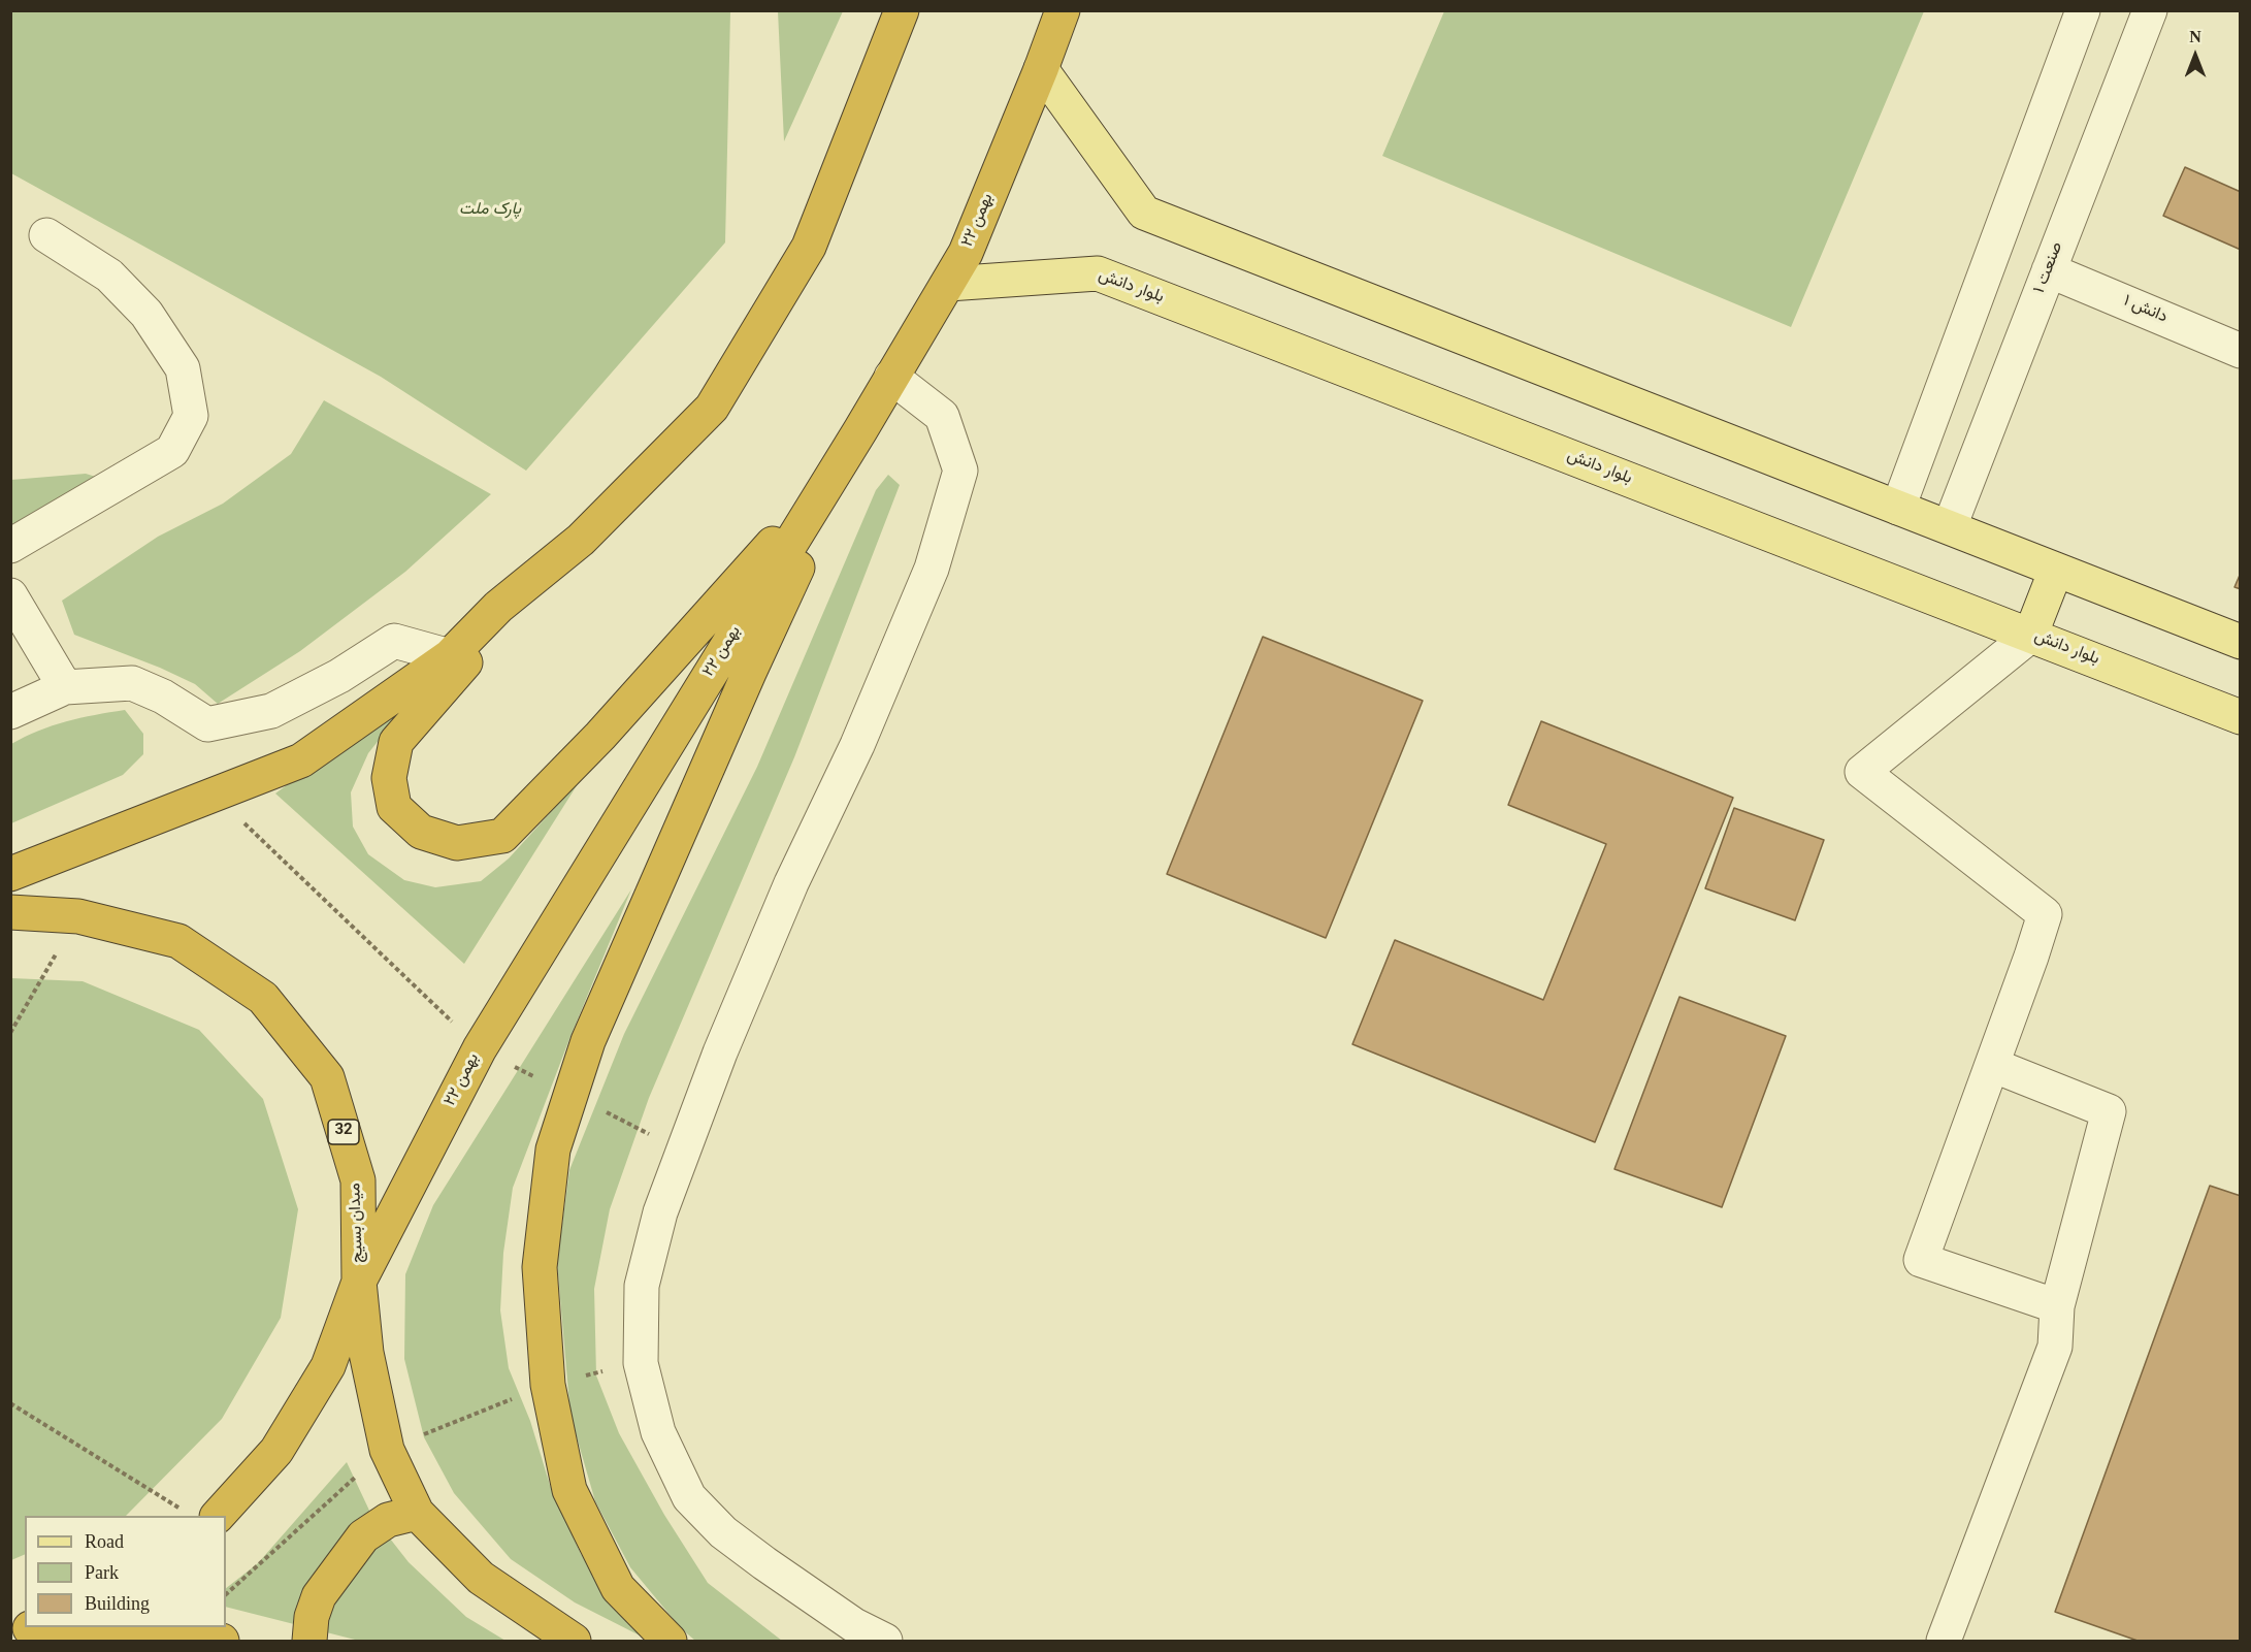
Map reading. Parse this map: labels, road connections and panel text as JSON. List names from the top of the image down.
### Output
{
  "streets": {
    "highway": ["۲۲ بهمن", "32", "میدان بسیج"],
    "main road": ["بلوار دانش"],
    "street": ["صنعت ۱", "دانش ۱"]
  },
  "crossings": [
    ["۲۲ بهمن", "بلوار دانش"],
    ["۲۲ بهمن", "32"],
    ["۲۲ بهمن", "میدان بسیج"],
    ["صنعت ۱", "دانش ۱"],
    ["32", "میدان بسیج"]
  ],
  "parks": ["پارک ملت"],
  "legend": ["Road", "Park", "Building"],
  "north": "top"
}
